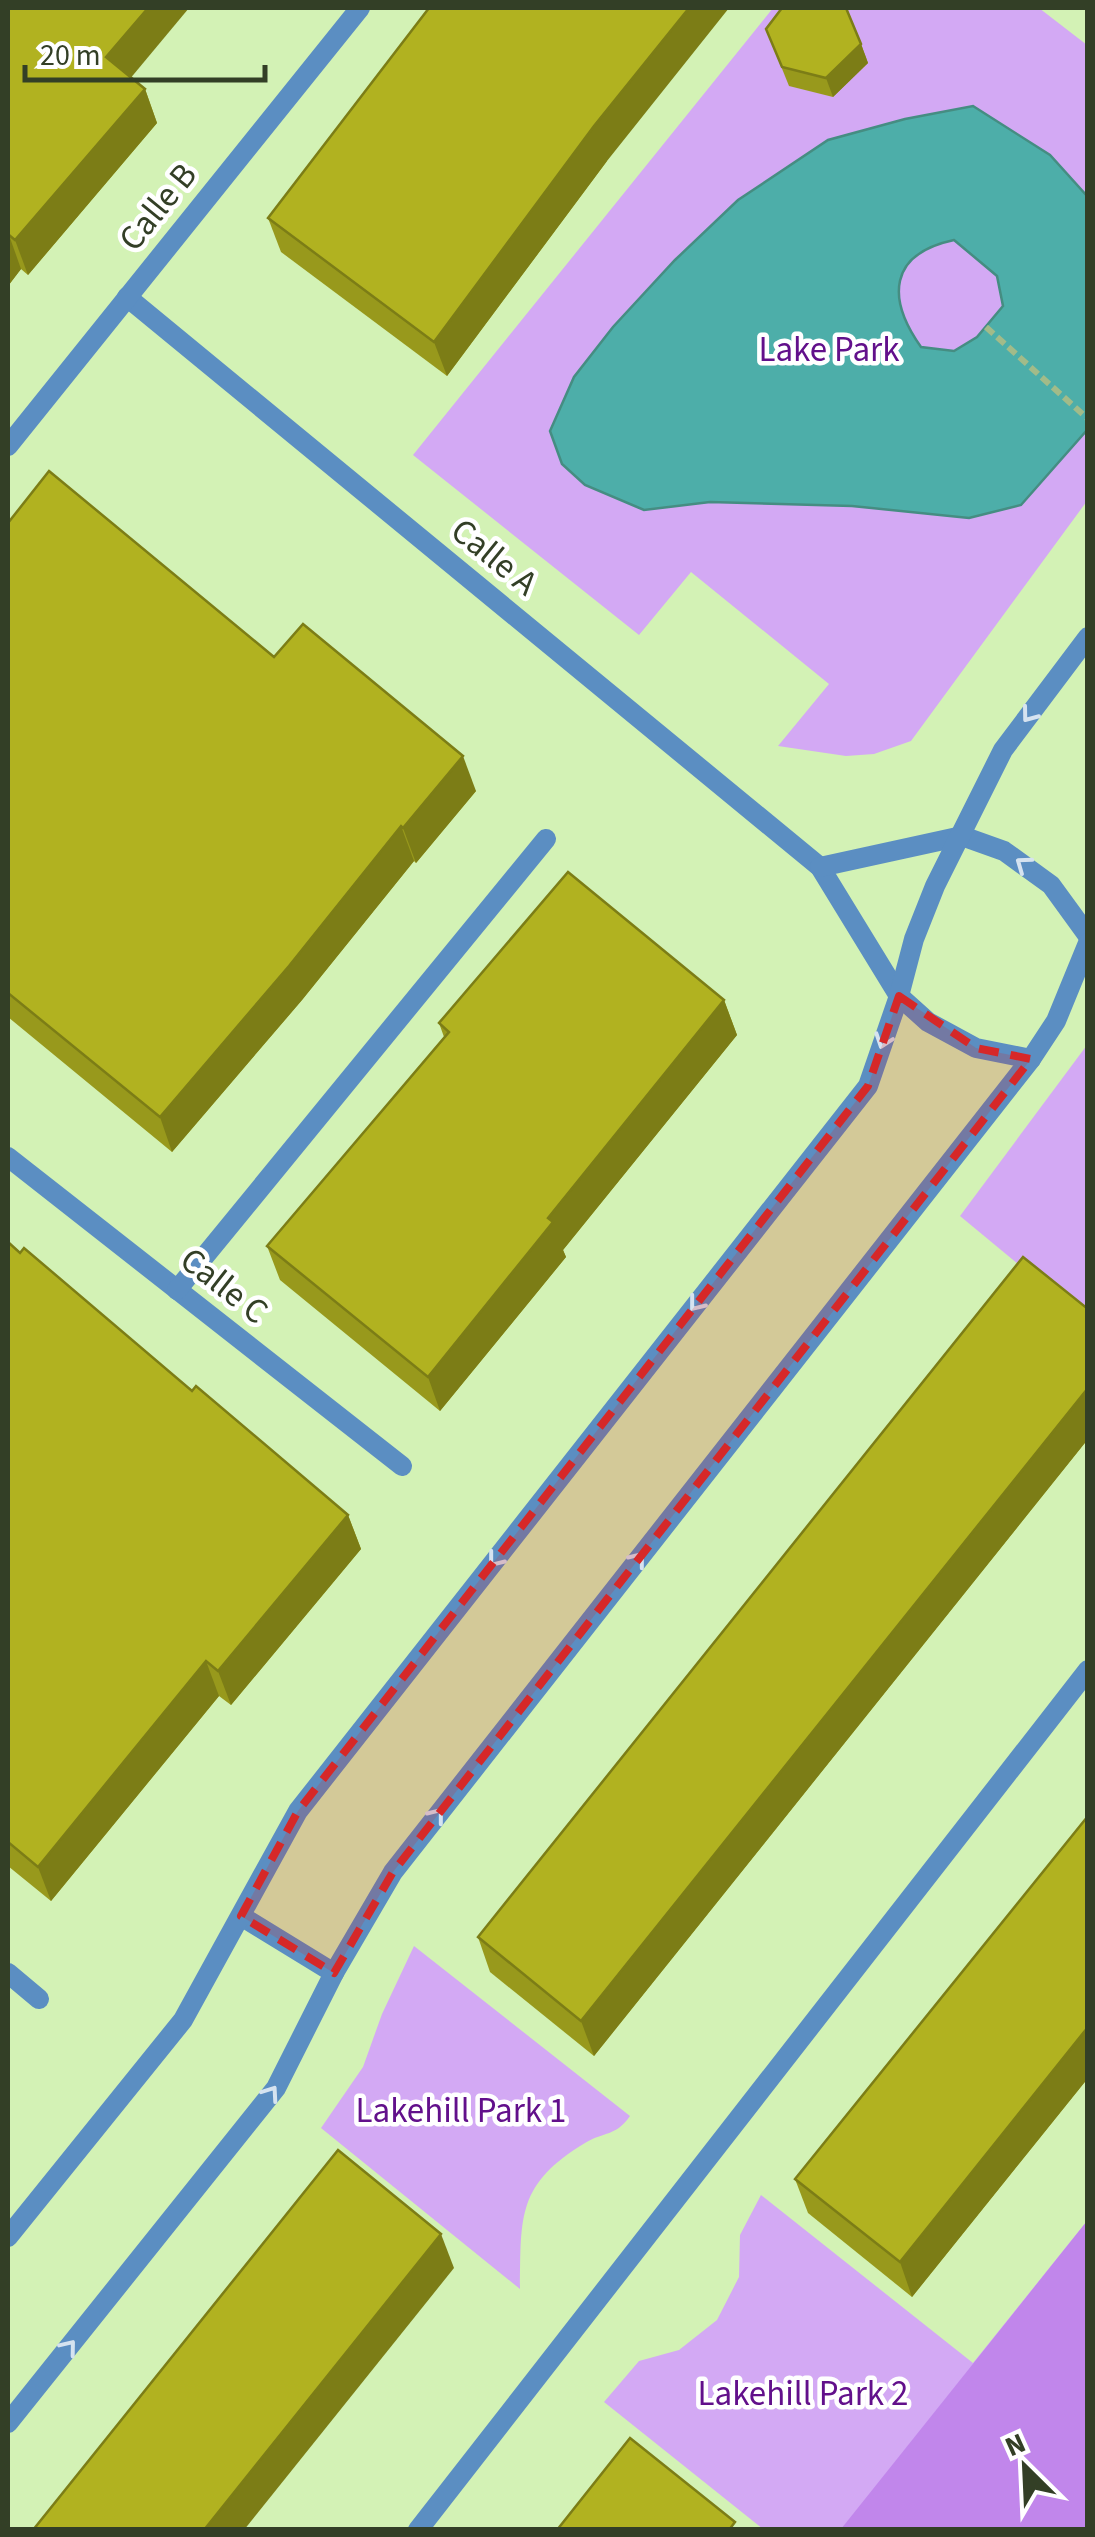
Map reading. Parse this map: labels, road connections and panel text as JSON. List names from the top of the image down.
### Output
{
  "streets": {
    "street": ["Calle B", "Calle A", "Calle C"]
  },
  "crossings": [
    ["Calle B", "Calle A"]
  ],
  "parks": ["Lake Park", "Lakehill Park 1", "Lakehill Park 2"],
  "scale_bar": "20 m",
  "north": "top left"
}
